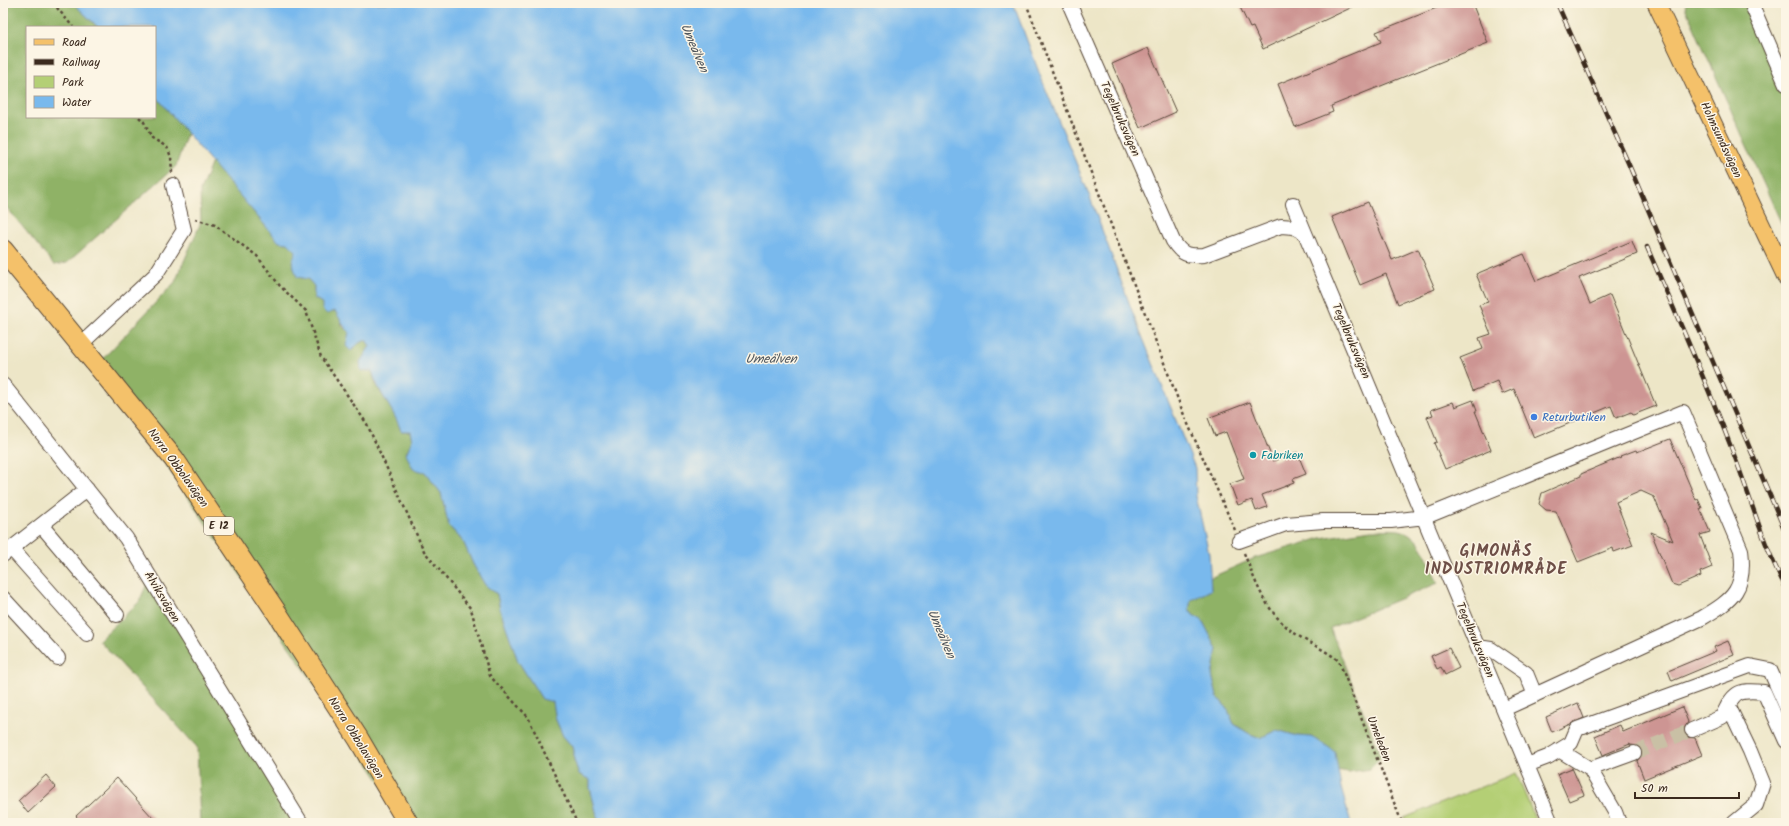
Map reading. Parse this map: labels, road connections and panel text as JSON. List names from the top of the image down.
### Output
{
  "streets": {
    "highway": ["Norra Obbolavägen", "E 12"],
    "main road": ["Holmsundsvägen"],
    "street": ["Tegelbruksvägen", "Alviksvägen"],
    "path": ["Umeleden"]
  },
  "districts": ["GIMONÄS INDUSTRIOMRÅDE"],
  "water": ["Umeälven"],
  "places": ["Returbutiken", "Fabriken"],
  "legend": [
    "Road",
    "Railway",
    "Park",
    "Water"
  ],
  "scale_bar": "50 m"
}
